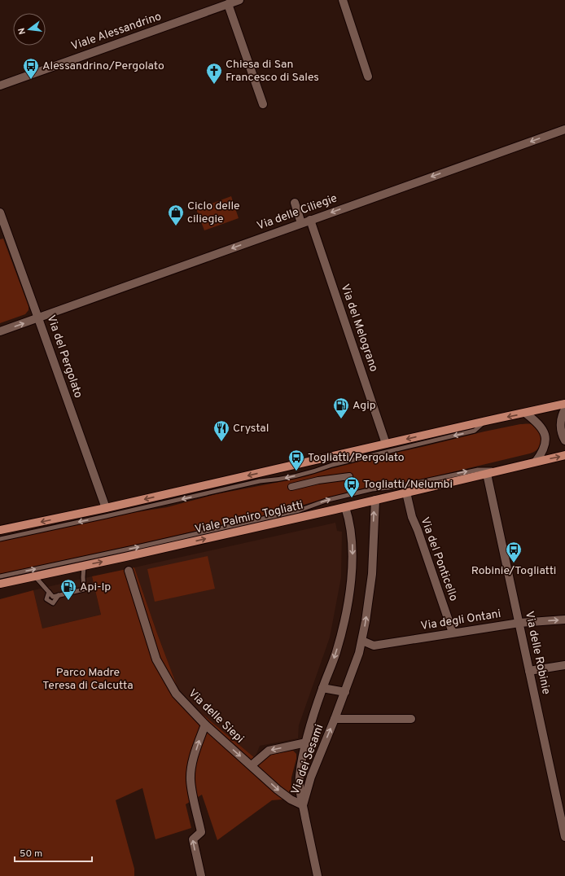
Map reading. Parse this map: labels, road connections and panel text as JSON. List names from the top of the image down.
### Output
{
  "streets": {
    "main road": ["Viale Palmiro Togliatti"],
    "street": [
      "Viale Alessandrino",
      "Via delle Ciliegie",
      "Via del Melograno",
      "Via del Pergolato",
      "Via del Ponticello",
      "Via degli Ontani",
      "Via delle Robinie",
      "Via delle Siepi",
      "Via dei Sesami"
    ]
  },
  "crossings": [
    ["Via delle Ciliegie", "Via del Melograno"],
    ["Via delle Ciliegie", "Via del Pergolato"],
    ["Viale Palmiro Togliatti", "Via del Ponticello"],
    ["Viale Palmiro Togliatti", "Via delle Robinie"],
    ["Viale Palmiro Togliatti", "Via dei Sesami"],
    ["Via del Ponticello", "Via degli Ontani"],
    ["Via degli Ontani", "Via delle Robinie"],
    ["Via degli Ontani", "Via dei Sesami"],
    ["Via delle Siepi", "Via dei Sesami"]
  ],
  "one_way": ["Via delle Ciliegie", "Via delle Siepi"],
  "parks": ["Parco Madre Teresa di Calcutta"],
  "places": {
    "bus stop": [
      "Alessandrino/Pergolato",
      "Togliatti/Pergolato",
      "Togliatti/Nelumbi",
      "Robinie/Togliatti"
    ],
    "church": ["Chiesa di San Francesco di Sales"],
    "shop": ["Ciclo delle ciliegie"],
    "fuel station": ["Agip", "Api-Ip"],
    "restaurant": ["Crystal"]
  },
  "scale_bar": "50 m",
  "north": "left"
}
